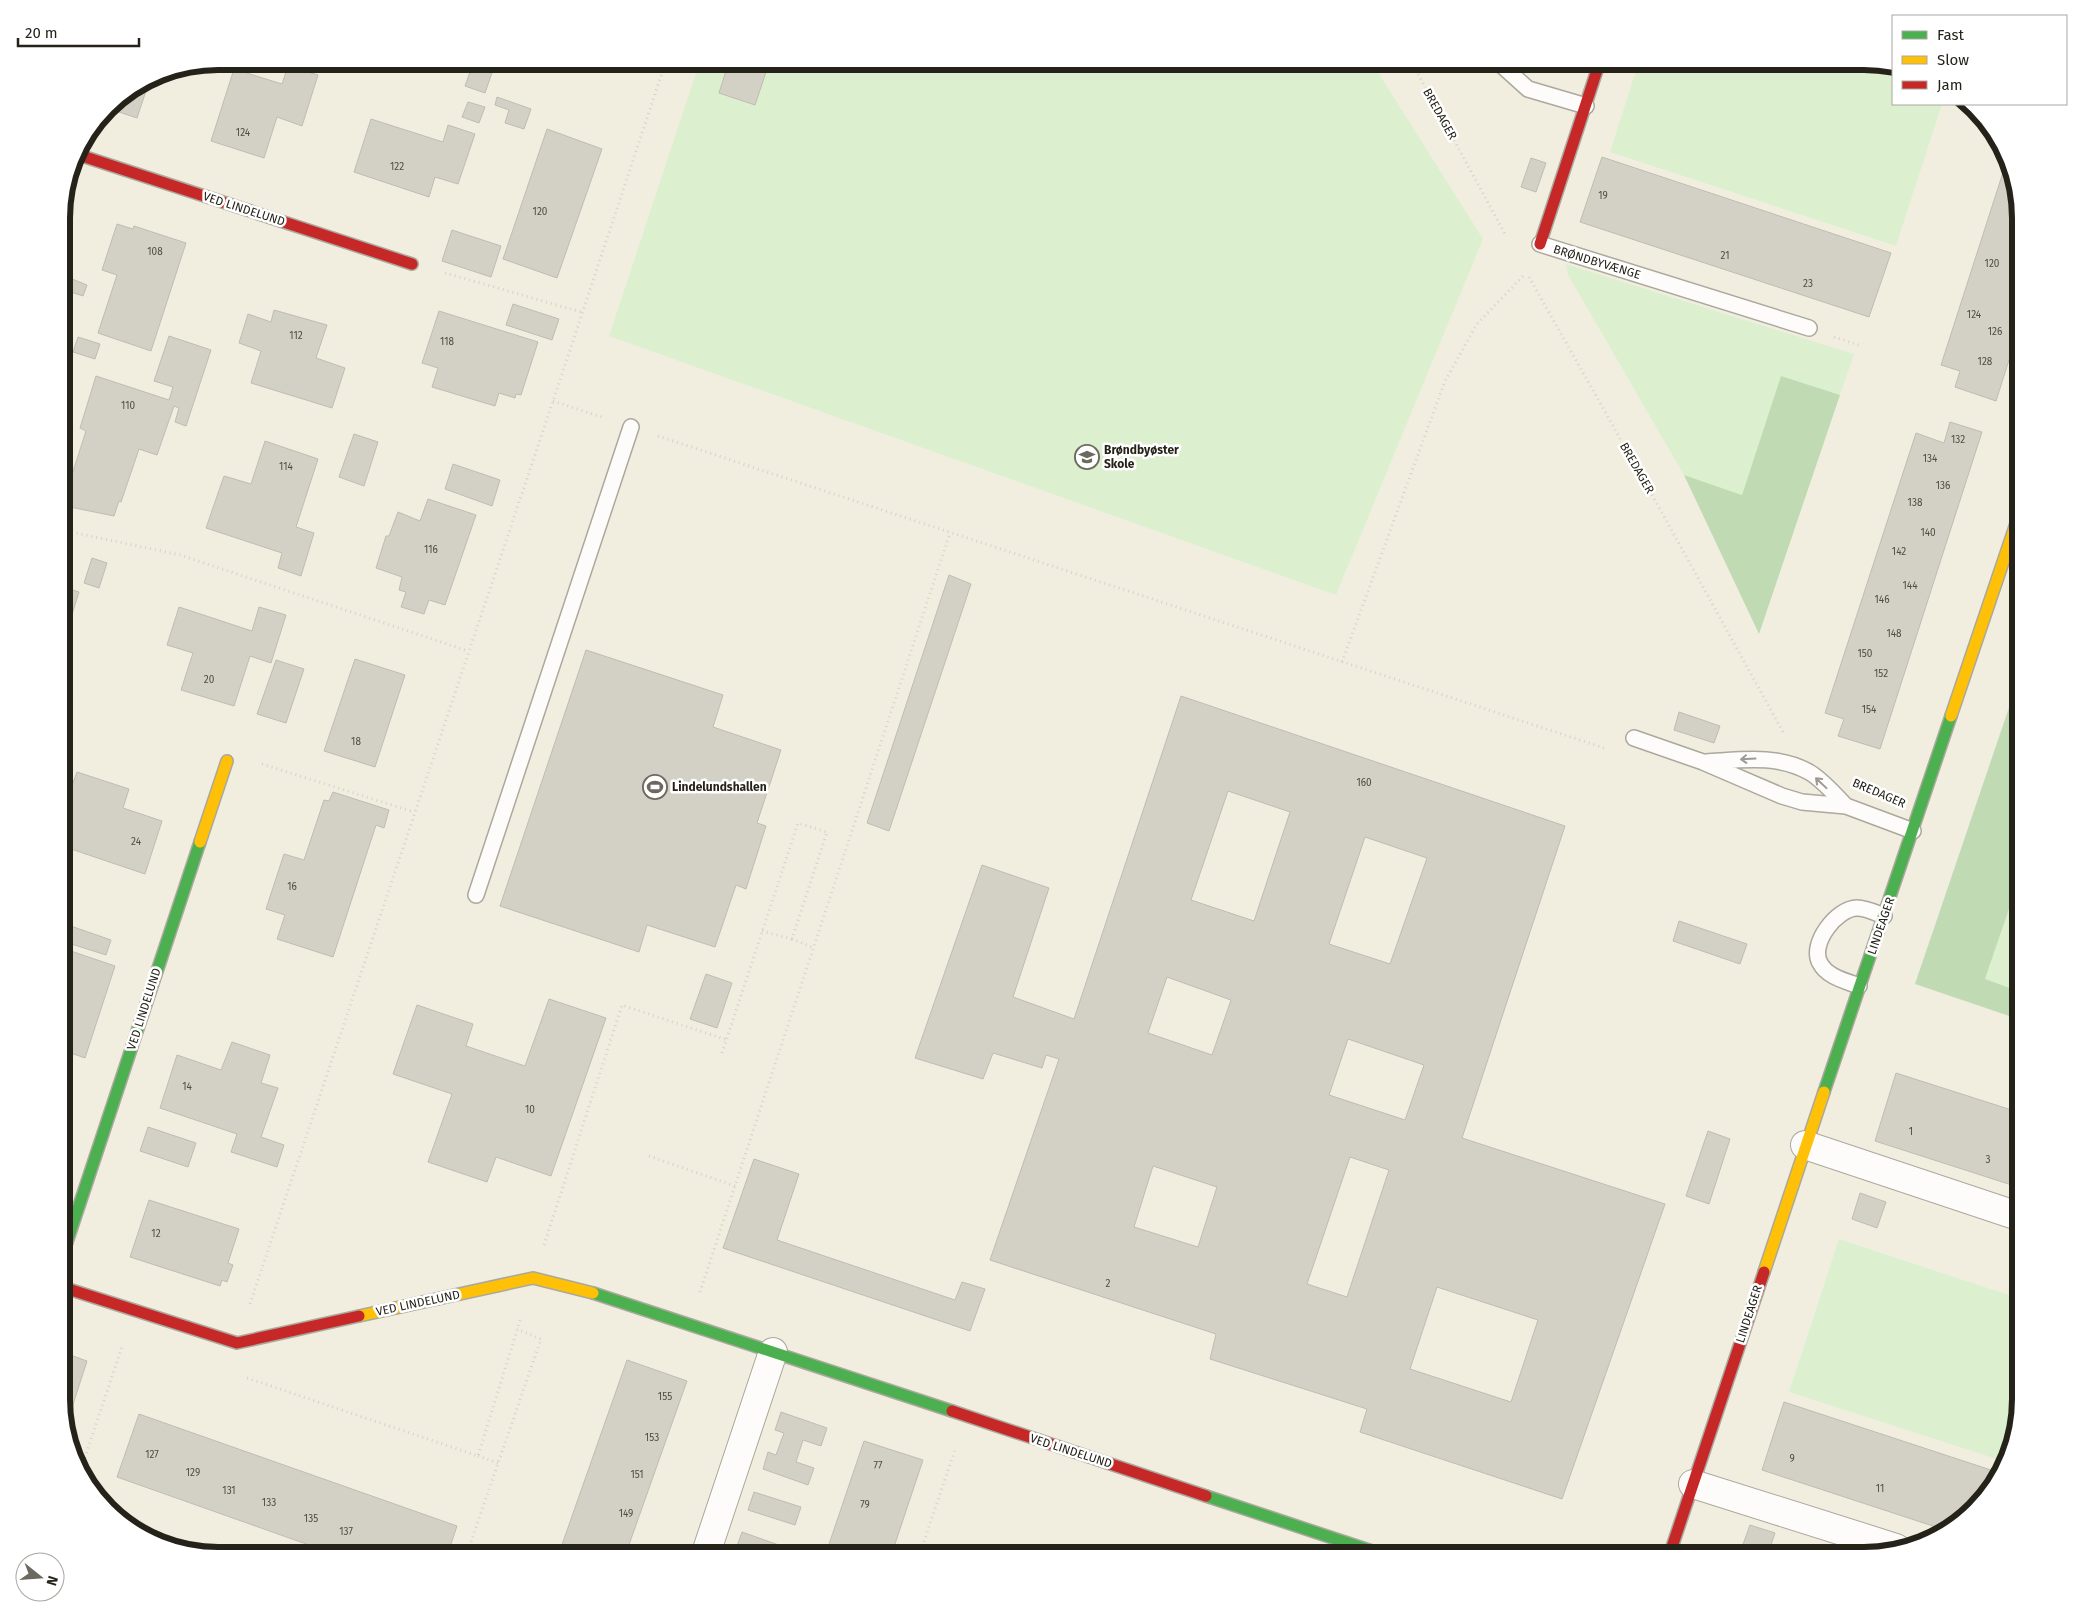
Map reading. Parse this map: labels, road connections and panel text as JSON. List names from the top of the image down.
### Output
{
  "streets": {
    "street": [
      "BREDAGER",
      "VED LINDELUND",
      "BRØNDBYVÆNGE",
      "LINDEAGER"
    ]
  },
  "crossings": [
    ["BREDAGER", "LINDEAGER"]
  ],
  "places": {
    "school or university": ["Brøndbyøster Skole"],
    "sports": ["Lindelundshallen"]
  },
  "house_numbers": [
    "124",
    "122",
    "19",
    "120",
    "108",
    "21",
    "120",
    "23",
    "124",
    "126",
    "112",
    "118",
    "128",
    "110",
    "132",
    "134",
    "114",
    "136",
    "138",
    "140",
    "116",
    "142",
    "144",
    "146",
    "148",
    "150",
    "152",
    "20",
    "154",
    "18",
    "160",
    "24",
    "16",
    "14",
    "10",
    "1",
    "3",
    "12",
    "2",
    "155",
    "153",
    "127",
    "9",
    "77",
    "129",
    "151",
    "11",
    "131",
    "133",
    "79",
    "149",
    "135",
    "137"
  ],
  "legend": ["Fast", "Slow", "Jam"],
  "scale_bar": "20 m",
  "north": "right"
}
